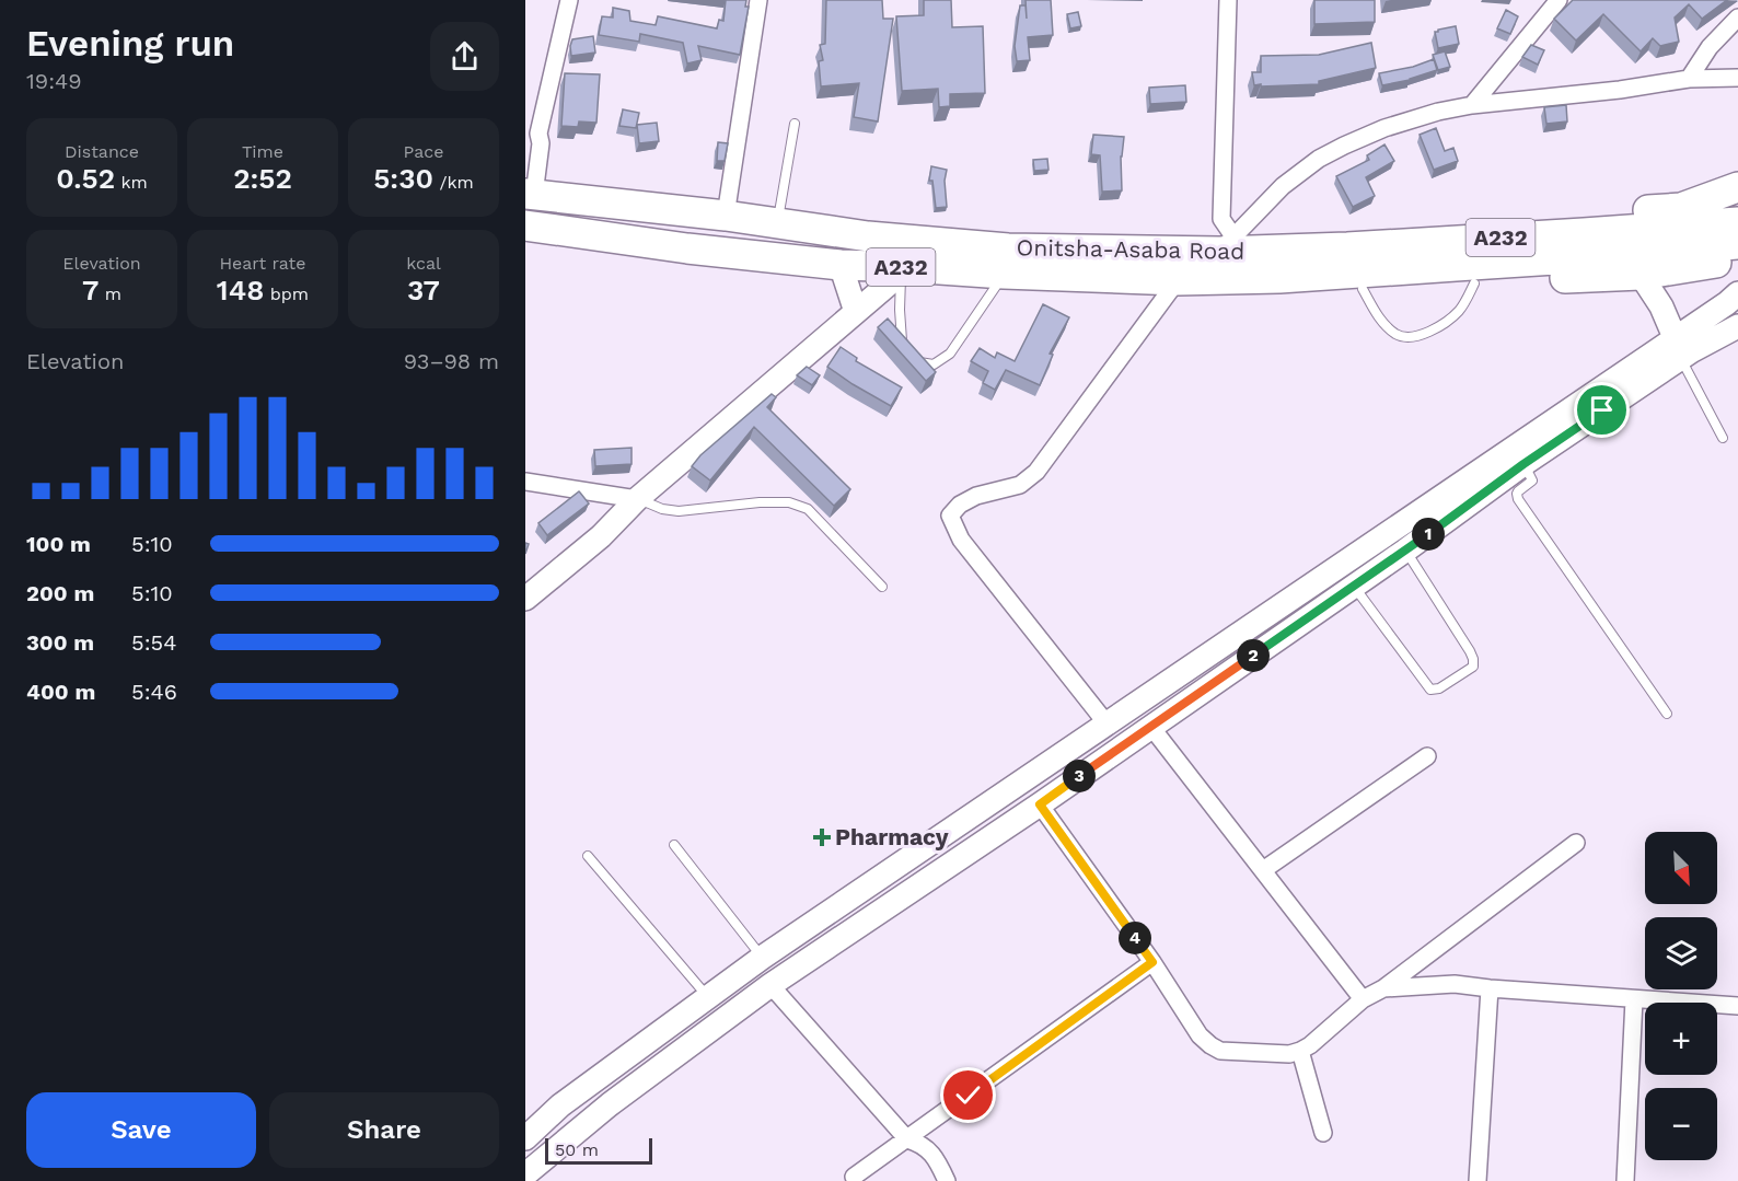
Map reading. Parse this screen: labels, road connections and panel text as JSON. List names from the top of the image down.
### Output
{
  "streets": {
    "highway": ["A232", "Onitsha-Asaba Road"]
  },
  "places": {
    "health": ["Pharmacy"]
  },
  "scale_bar": "50 m",
  "north": "bottom right",
  "page": {
    "heading": ["Evening run", "19:49"],
    "stats": [
      ["Distance", "0.52 km"],
      ["Time", "2:52"],
      ["Pace", "5:30 /km"],
      ["Elevation", "7 m"],
      ["Heart rate", "148 bpm"],
      ["kcal", "37"]
    ],
    "chart": ["Elevation", "93–98 m"],
    "pins": [
      "1",
      "2",
      "3",
      "4"
    ],
    "list": [
      {
        "name": "100 m",
        "note": "5:10"
      },
      {
        "name": "200 m",
        "note": "5:10"
      },
      {
        "name": "300 m",
        "note": "5:54"
      },
      {
        "name": "400 m",
        "note": "5:46"
      }
    ],
    "map_buttons": ["+", "−"],
    "buttons": ["Save", "Share"],
    "scale": "50 m"
  }
}
